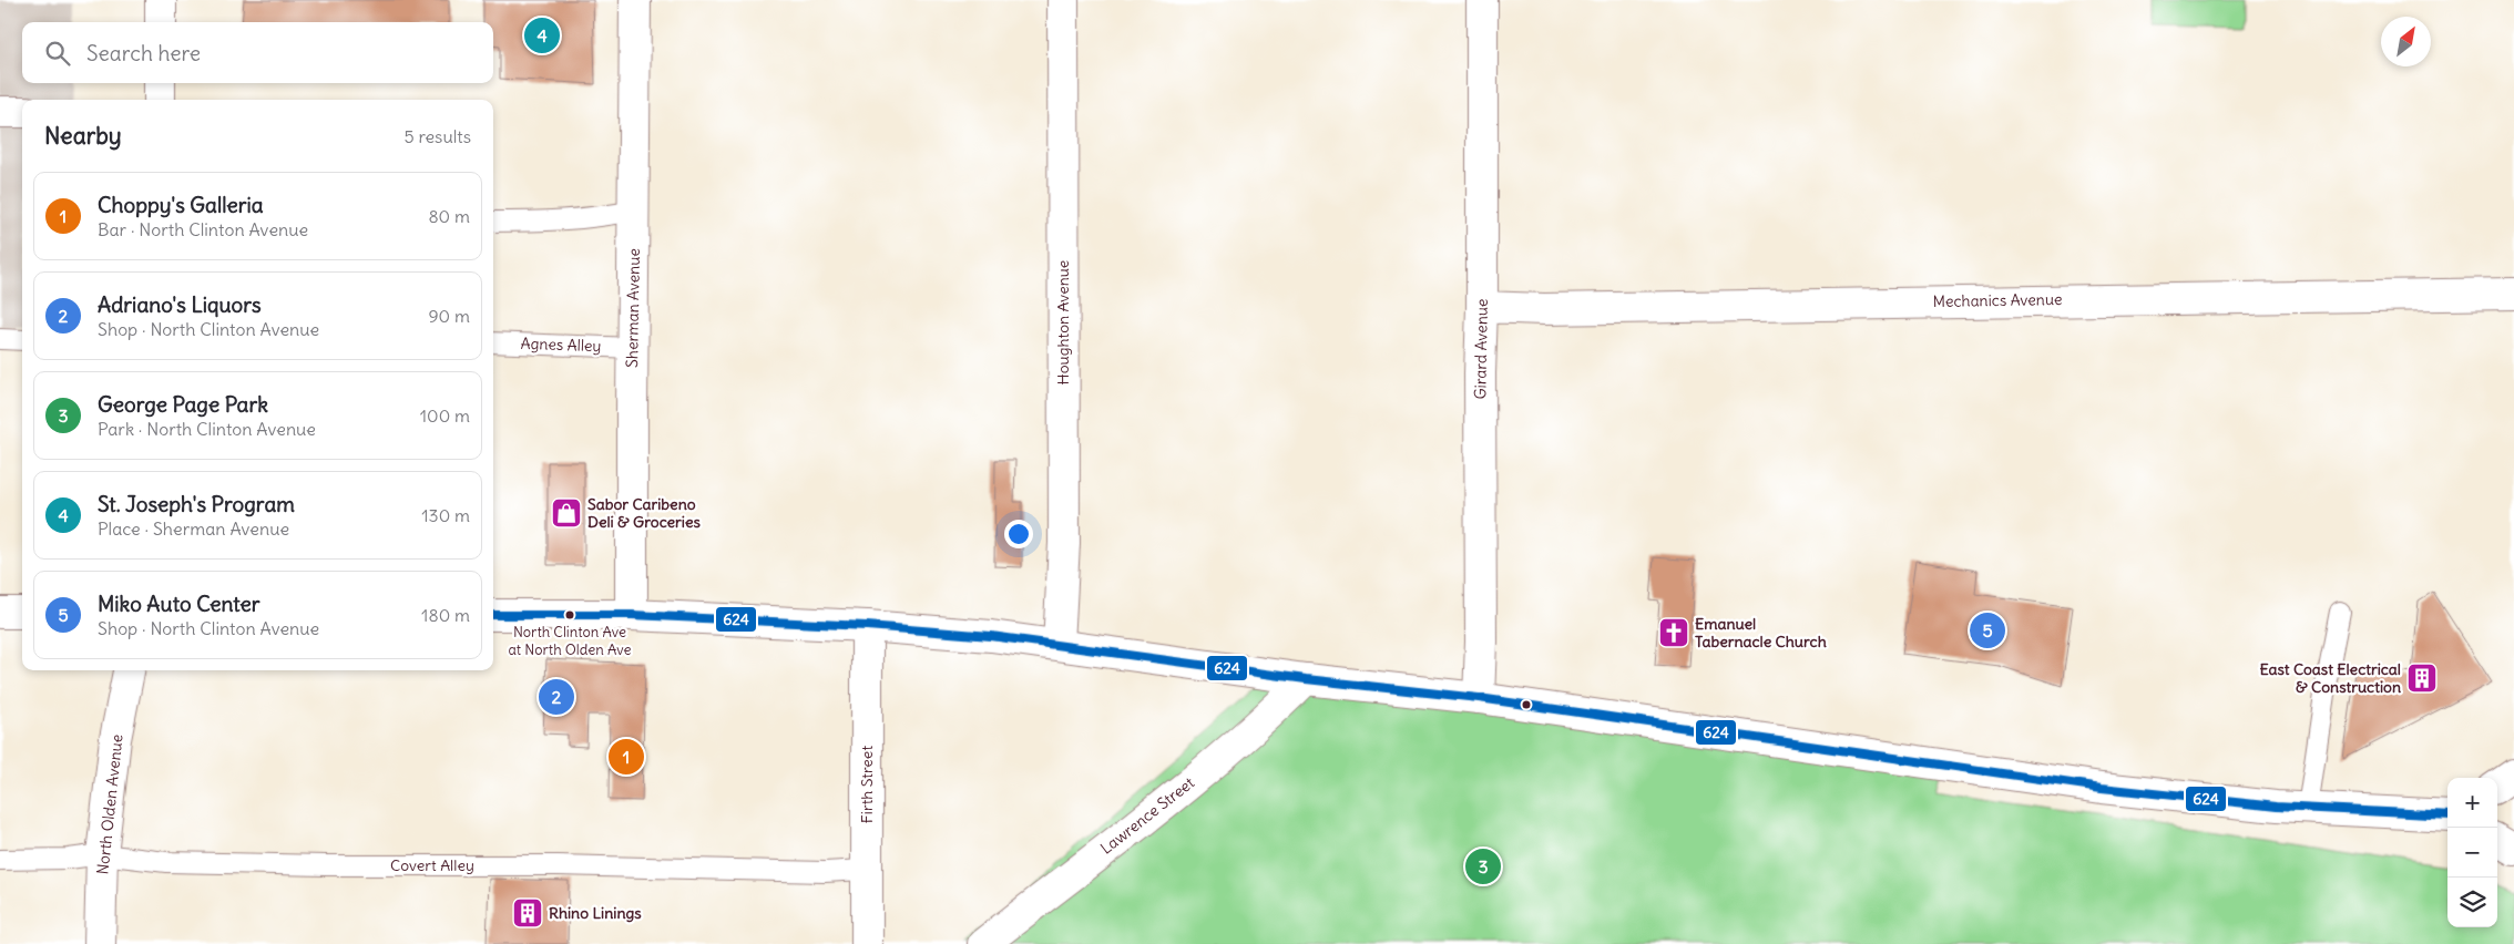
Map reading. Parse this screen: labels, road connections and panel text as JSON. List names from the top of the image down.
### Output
{
  "streets": {
    "street": [
      "Mechanics Avenue",
      "Sherman Avenue",
      "Houghton Avenue",
      "Girard Avenue",
      "Firth Street",
      "North Olden Avenue",
      "Lawrence Street"
    ],
    "lane": ["Agnes Alley", "Covert Alley"]
  },
  "crossings": [
    ["Mechanics Avenue", "Girard Avenue"],
    ["Sherman Avenue", "Agnes Alley"],
    ["Firth Street", "Covert Alley"],
    ["North Olden Avenue", "Covert Alley"]
  ],
  "places": {
    "shop": ["Sabor Caribeno Deli & Groceries"],
    "other": ["North Clinton Ave at North Olden Ave"],
    "church": ["Emanuel Tabernacle Church"],
    "building": ["East Coast Electrical & Construction", "Rhino Linings"]
  },
  "lines": ["transit line 624"],
  "north": "top right",
  "page": {
    "pins": [
      "4",
      "5",
      "2",
      "1",
      "3"
    ],
    "search": "Search here",
    "heading": ["Nearby", "5 results"],
    "list": [
      {
        "mark": "1",
        "name": "Choppy's Galleria",
        "note": "Bar · North Clinton Avenue",
        "value": "80 m"
      },
      {
        "mark": "2",
        "name": "Adriano's Liquors",
        "note": "Shop · North Clinton Avenue",
        "value": "90 m"
      },
      {
        "mark": "3",
        "name": "George Page Park",
        "note": "Park · North Clinton Avenue",
        "value": "100 m"
      },
      {
        "mark": "4",
        "name": "St. Joseph's Program",
        "note": "Place · Sherman Avenue",
        "value": "130 m"
      },
      {
        "mark": "5",
        "name": "Miko Auto Center",
        "note": "Shop · North Clinton Avenue",
        "value": "180 m"
      }
    ],
    "map_buttons": ["+", "−"]
  }
}
